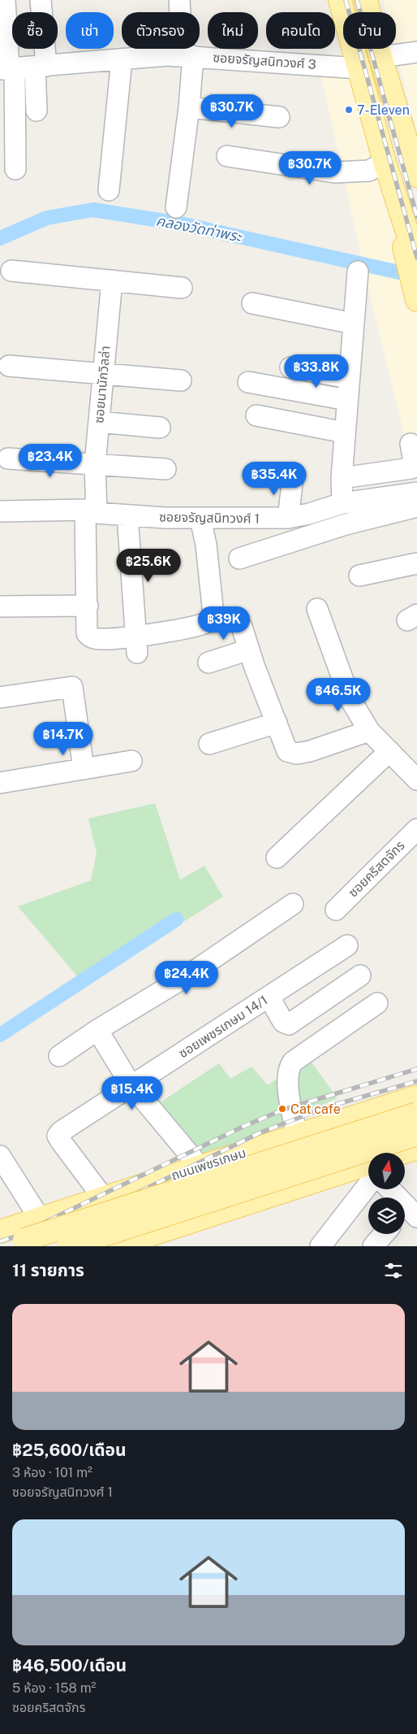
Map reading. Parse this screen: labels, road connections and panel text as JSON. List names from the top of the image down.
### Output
{
  "streets": {
    "main road": ["ถนนเพชรเกษม"],
    "street": [
      "ซอยจรัญสนิทวงศ์ 3",
      "ซอยนานักวิลล่า",
      "ซอยจรัญสนิทวงศ์ 1",
      "ซอยคริสตจักร",
      "ซอยเพชรเกษม 14/1"
    ]
  },
  "crossings": [
    ["ซอยนานักวิลล่า", "ซอยจรัญสนิทวงศ์ 1"],
    ["ซอยเพชรเกษม 14/1", "ถนนเพชรเกษม"]
  ],
  "water": ["คลองวัดท่าพระ"],
  "places": ["7-Eleven", "Cat cafe"],
  "north": "top",
  "page": {
    "chip": [
      "ซื้อ",
      "เช่า",
      "ตัวกรอง",
      "ใหม่",
      "คอนโด",
      "บ้าน"
    ],
    "price": [
      "฿30.7K",
      "฿30.7K",
      "฿33.8K",
      "฿23.4K",
      "฿35.4K",
      "฿25.6K",
      "฿39K",
      "฿46.5K",
      "฿14.7K",
      "฿24.4K",
      "฿15.4K"
    ],
    "heading": "11 รายการ",
    "list": [
      {
        "name": "฿25,600/เดือน",
        "note": "3 ห้อง · 101 m² · ซอยจรัญสนิทวงศ์ 1"
      },
      {
        "name": "฿46,500/เดือน",
        "note": "5 ห้อง · 158 m² · ซอยคริสตจักร"
      }
    ]
  }
}
